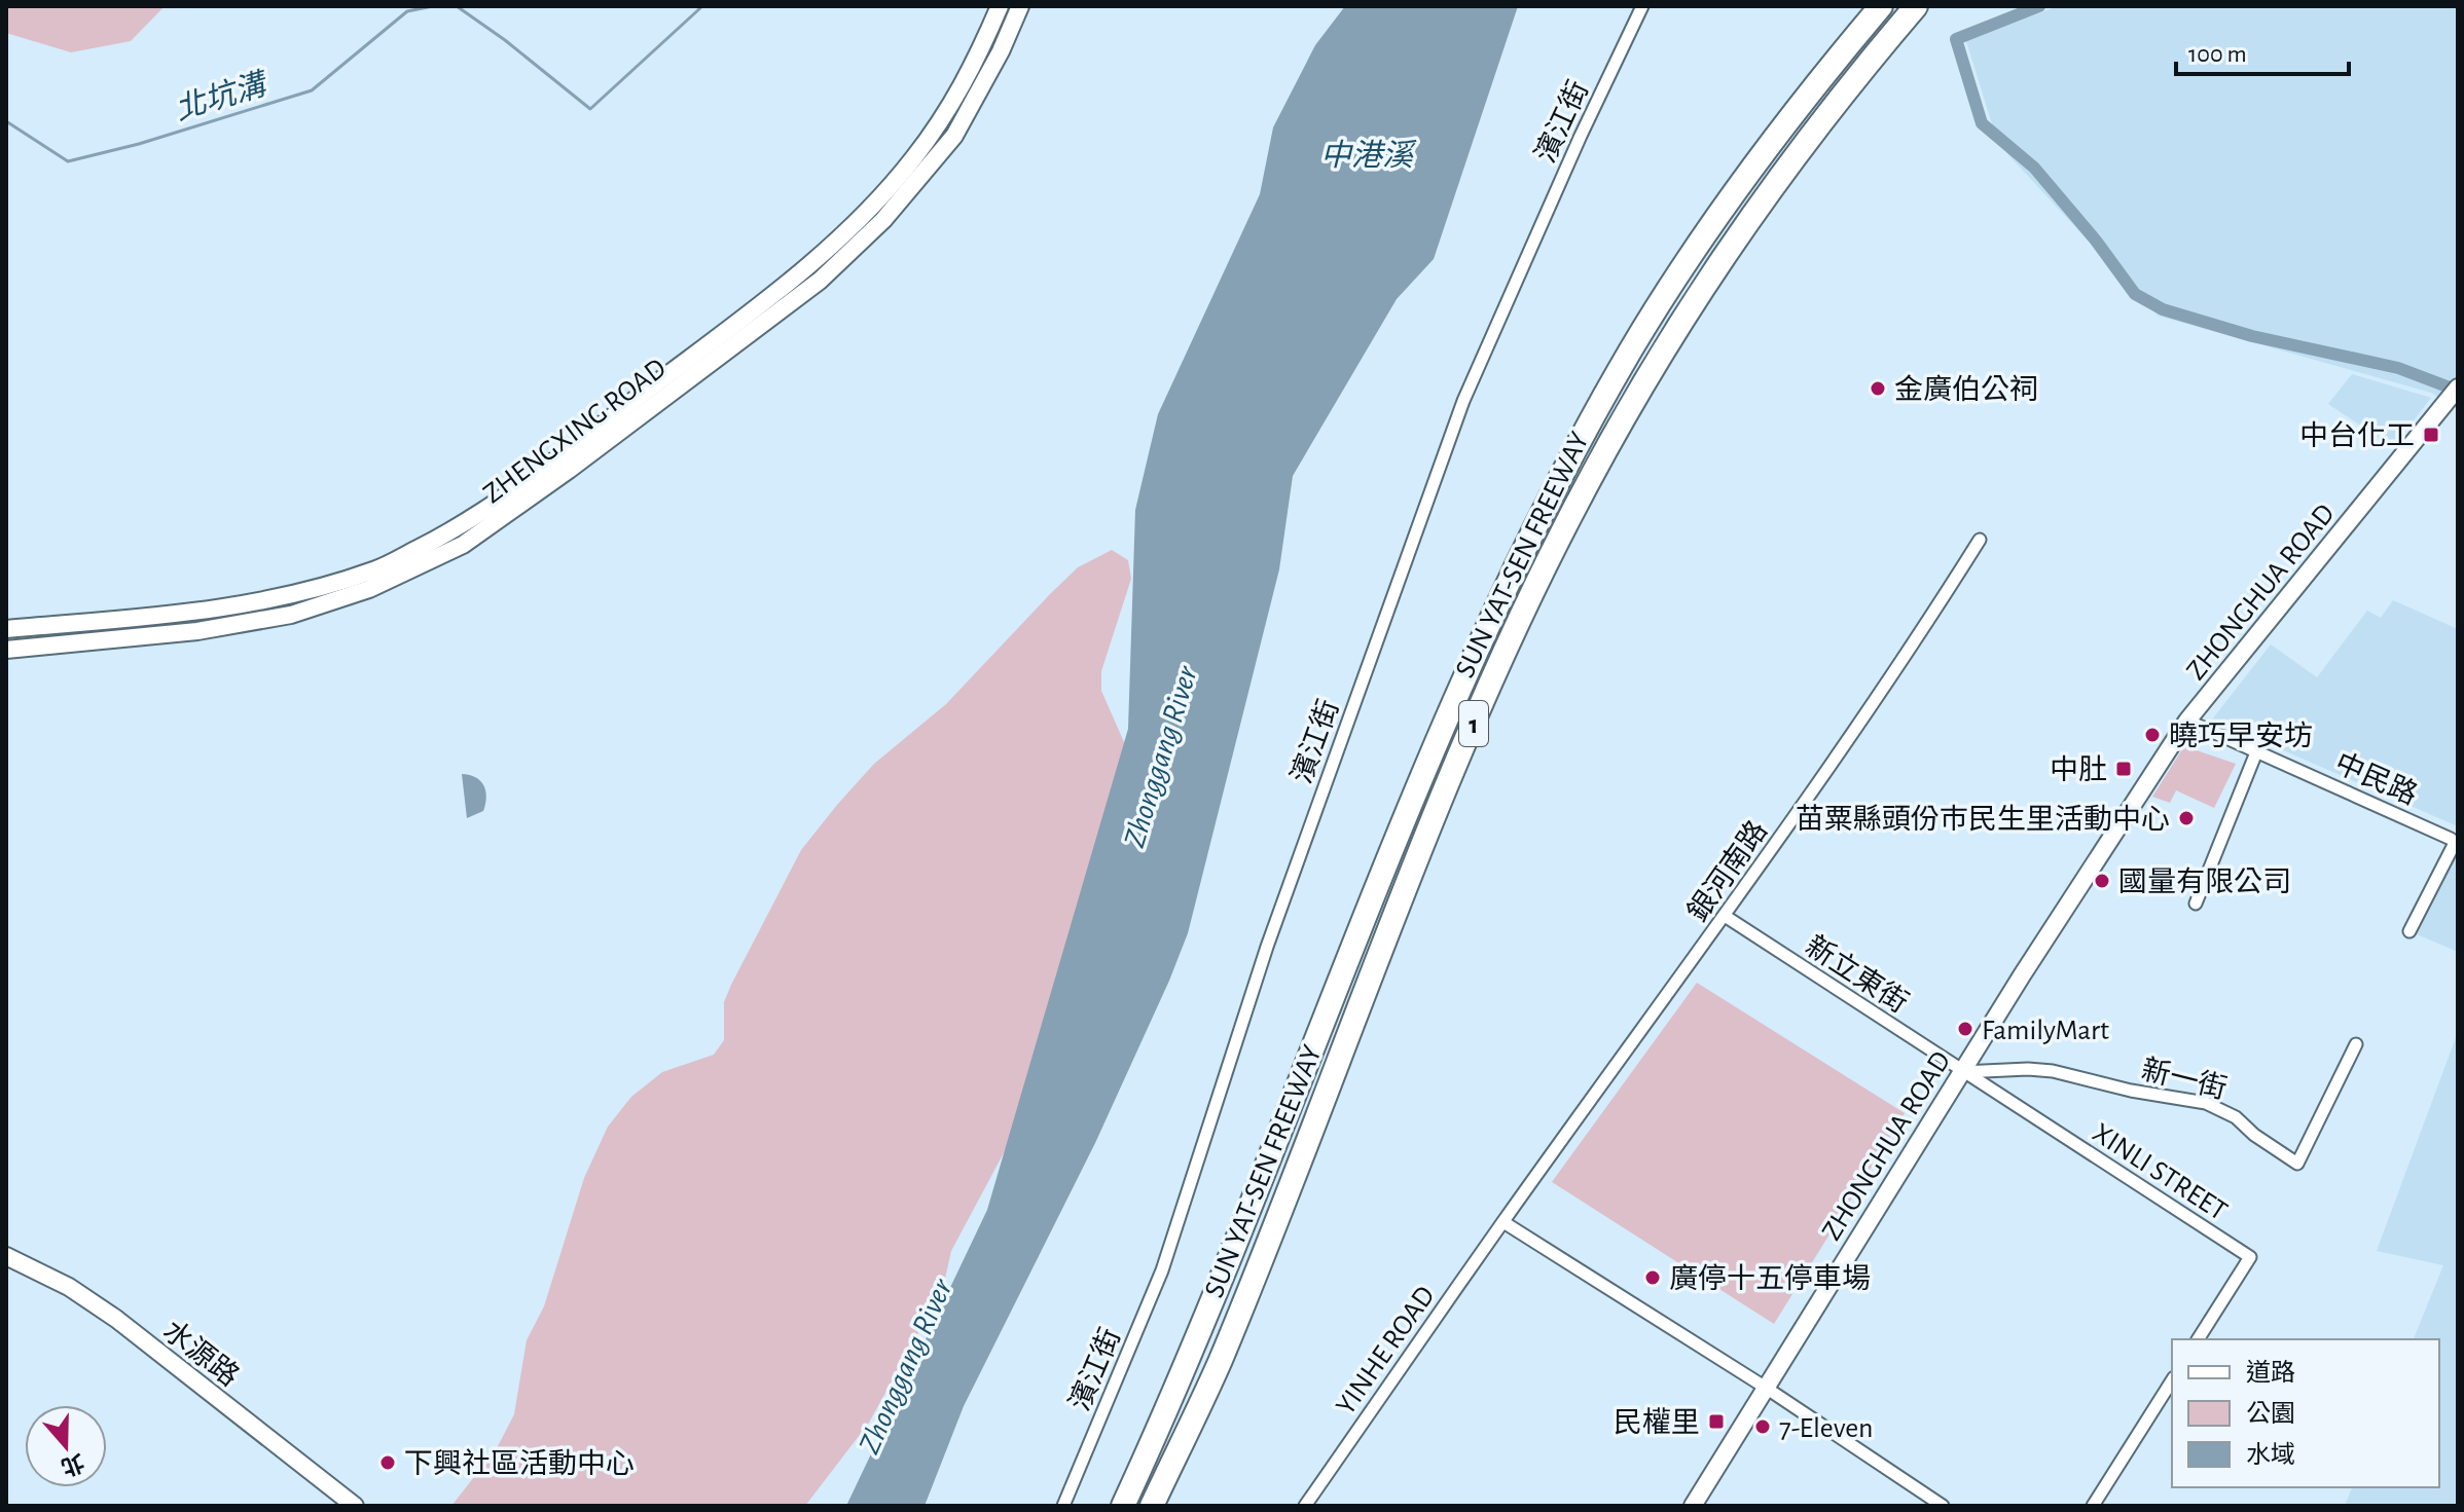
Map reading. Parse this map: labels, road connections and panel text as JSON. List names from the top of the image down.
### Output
{
  "streets": {
    "highway": ["SUN YAT-SEN FREEWAY", "1"],
    "main road": ["ZHENGXING ROAD", "ZHONGHUA ROAD", "水源路"],
    "street": [
      "濱江街",
      "中民路",
      "銀河南路",
      "新立東街",
      "新一街",
      "XINLI STREET",
      "YINHE ROAD"
    ]
  },
  "crossings": [
    ["ZHONGHUA ROAD", "中民路"],
    ["ZHONGHUA ROAD", "新立東街"],
    ["ZHONGHUA ROAD", "新一街"],
    ["ZHONGHUA ROAD", "XINLI STREET"],
    ["銀河南路", "新立東街"],
    ["銀河南路", "YINHE ROAD"],
    ["新立東街", "新一街"],
    ["新立東街", "XINLI STREET"],
    ["新一街", "XINLI STREET"]
  ],
  "water": ["北坑溝", "中港溪", "Zhonggang River"],
  "places": {
    "other": [
      "金廣伯公祠",
      "曉巧早安坊",
      "苗粟縣頭份巿民生里活動中心",
      "國量有限公司",
      "FamilyMart",
      "廣停十五停車場",
      "7-Eleven",
      "下興社區活動中心"
    ],
    "transit": ["中台化工", "中肚", "民權里"]
  },
  "legend": ["道路", "公園", "水域"],
  "scale_bar": "100 m",
  "north": "bottom"
}
